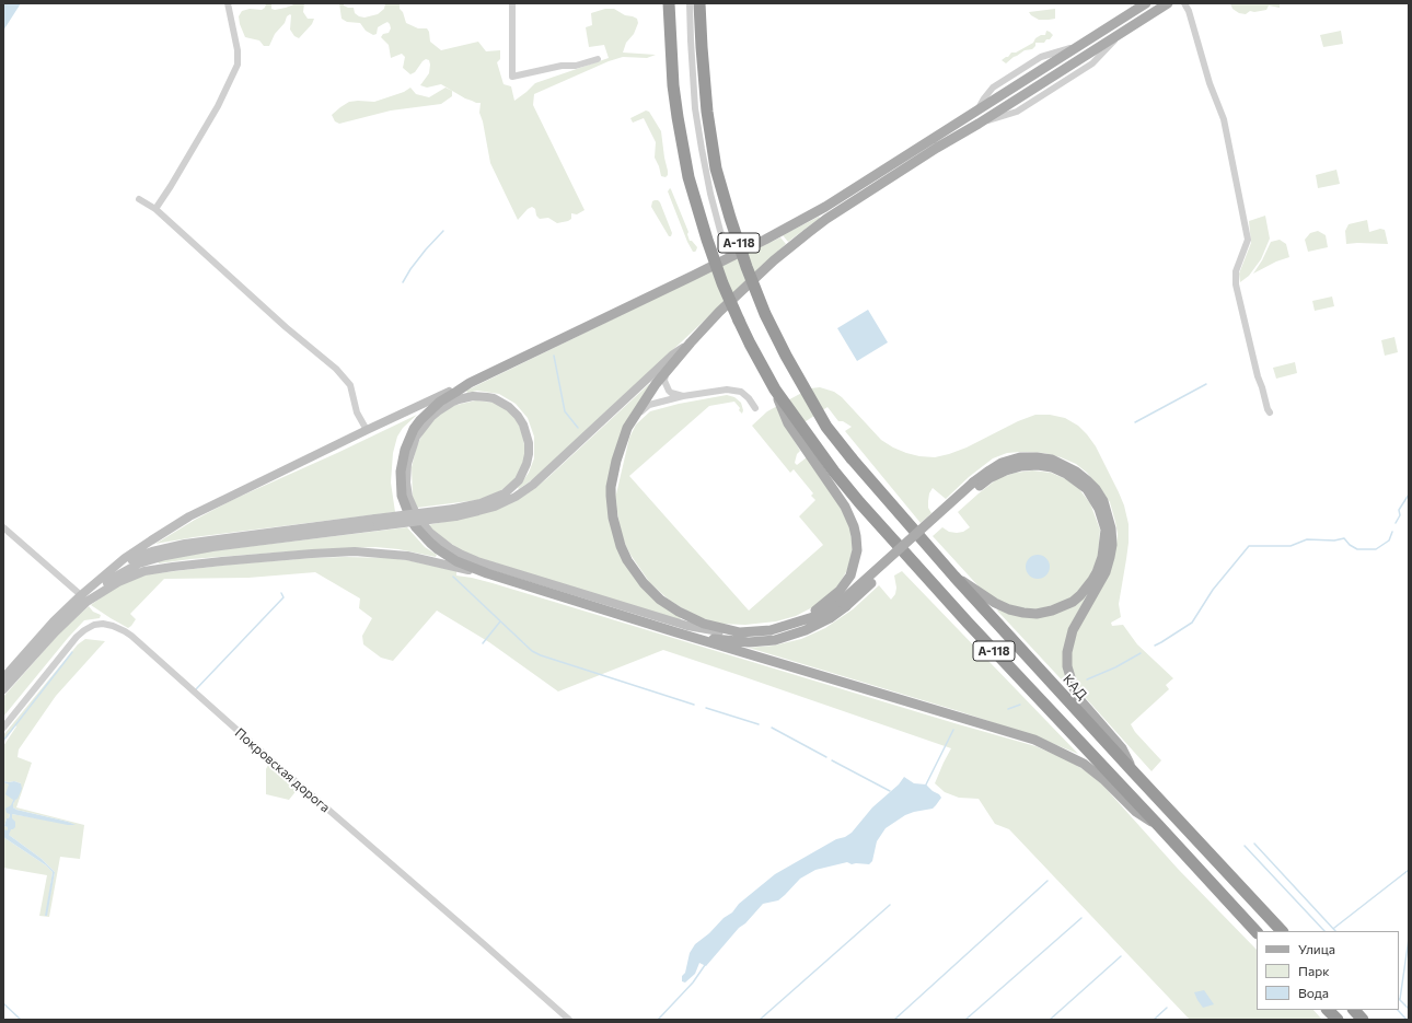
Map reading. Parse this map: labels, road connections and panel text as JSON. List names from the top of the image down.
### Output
{
  "streets": {
    "highway": ["А-118", "КАД"],
    "street": ["Покровская дорога"]
  },
  "legend": ["Улица", "Парк", "Вода"]
}
